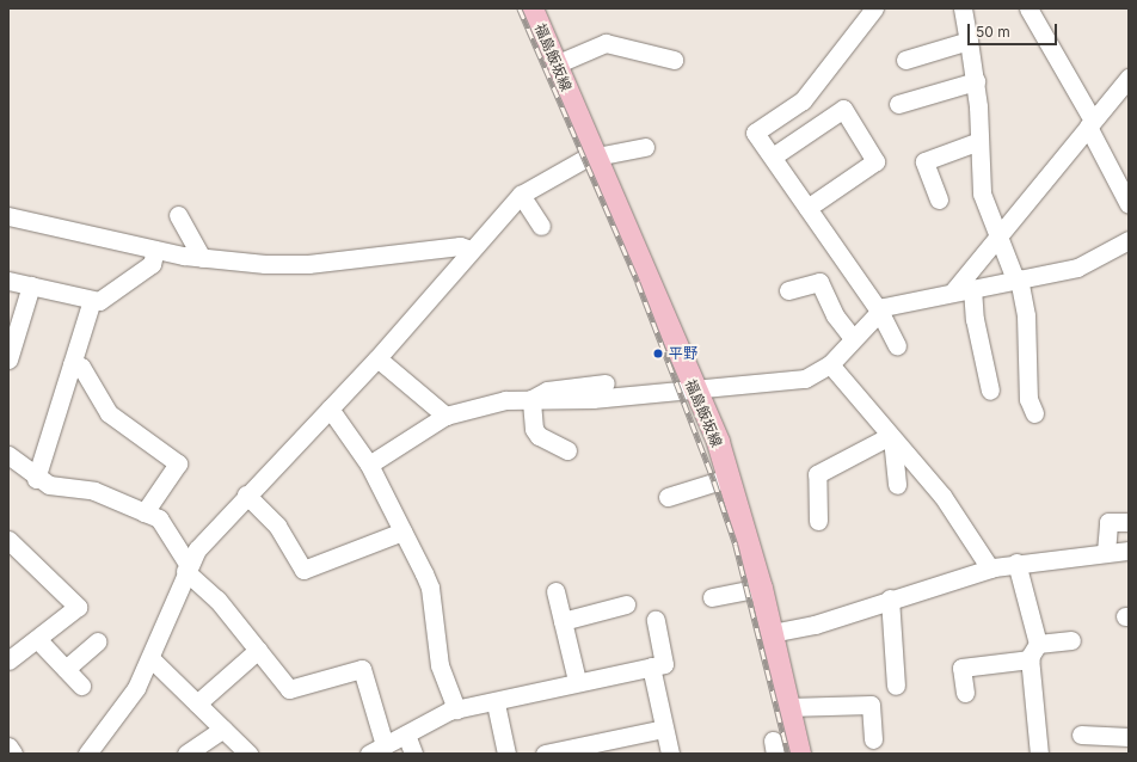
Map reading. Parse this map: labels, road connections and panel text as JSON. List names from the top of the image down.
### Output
{
  "streets": {
    "main road": ["福島飯坂線"]
  },
  "places": ["平野"],
  "scale_bar": "50 m"
}
